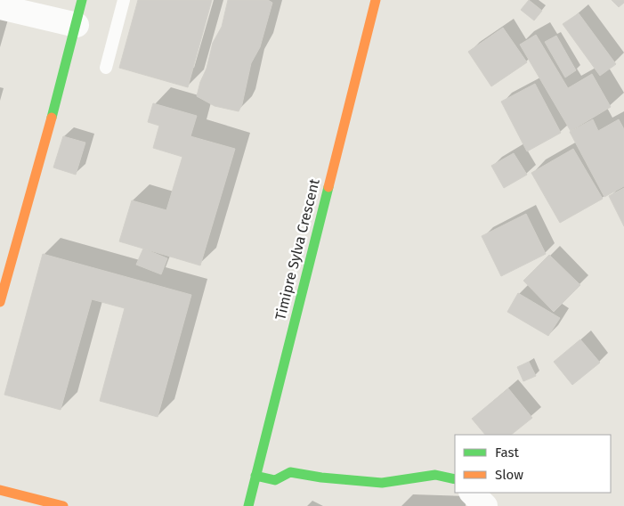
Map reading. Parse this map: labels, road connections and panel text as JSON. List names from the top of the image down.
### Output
{
  "streets": {
    "street": ["Timipre Sylva Crescent"]
  },
  "legend": ["Fast", "Slow"]
}
